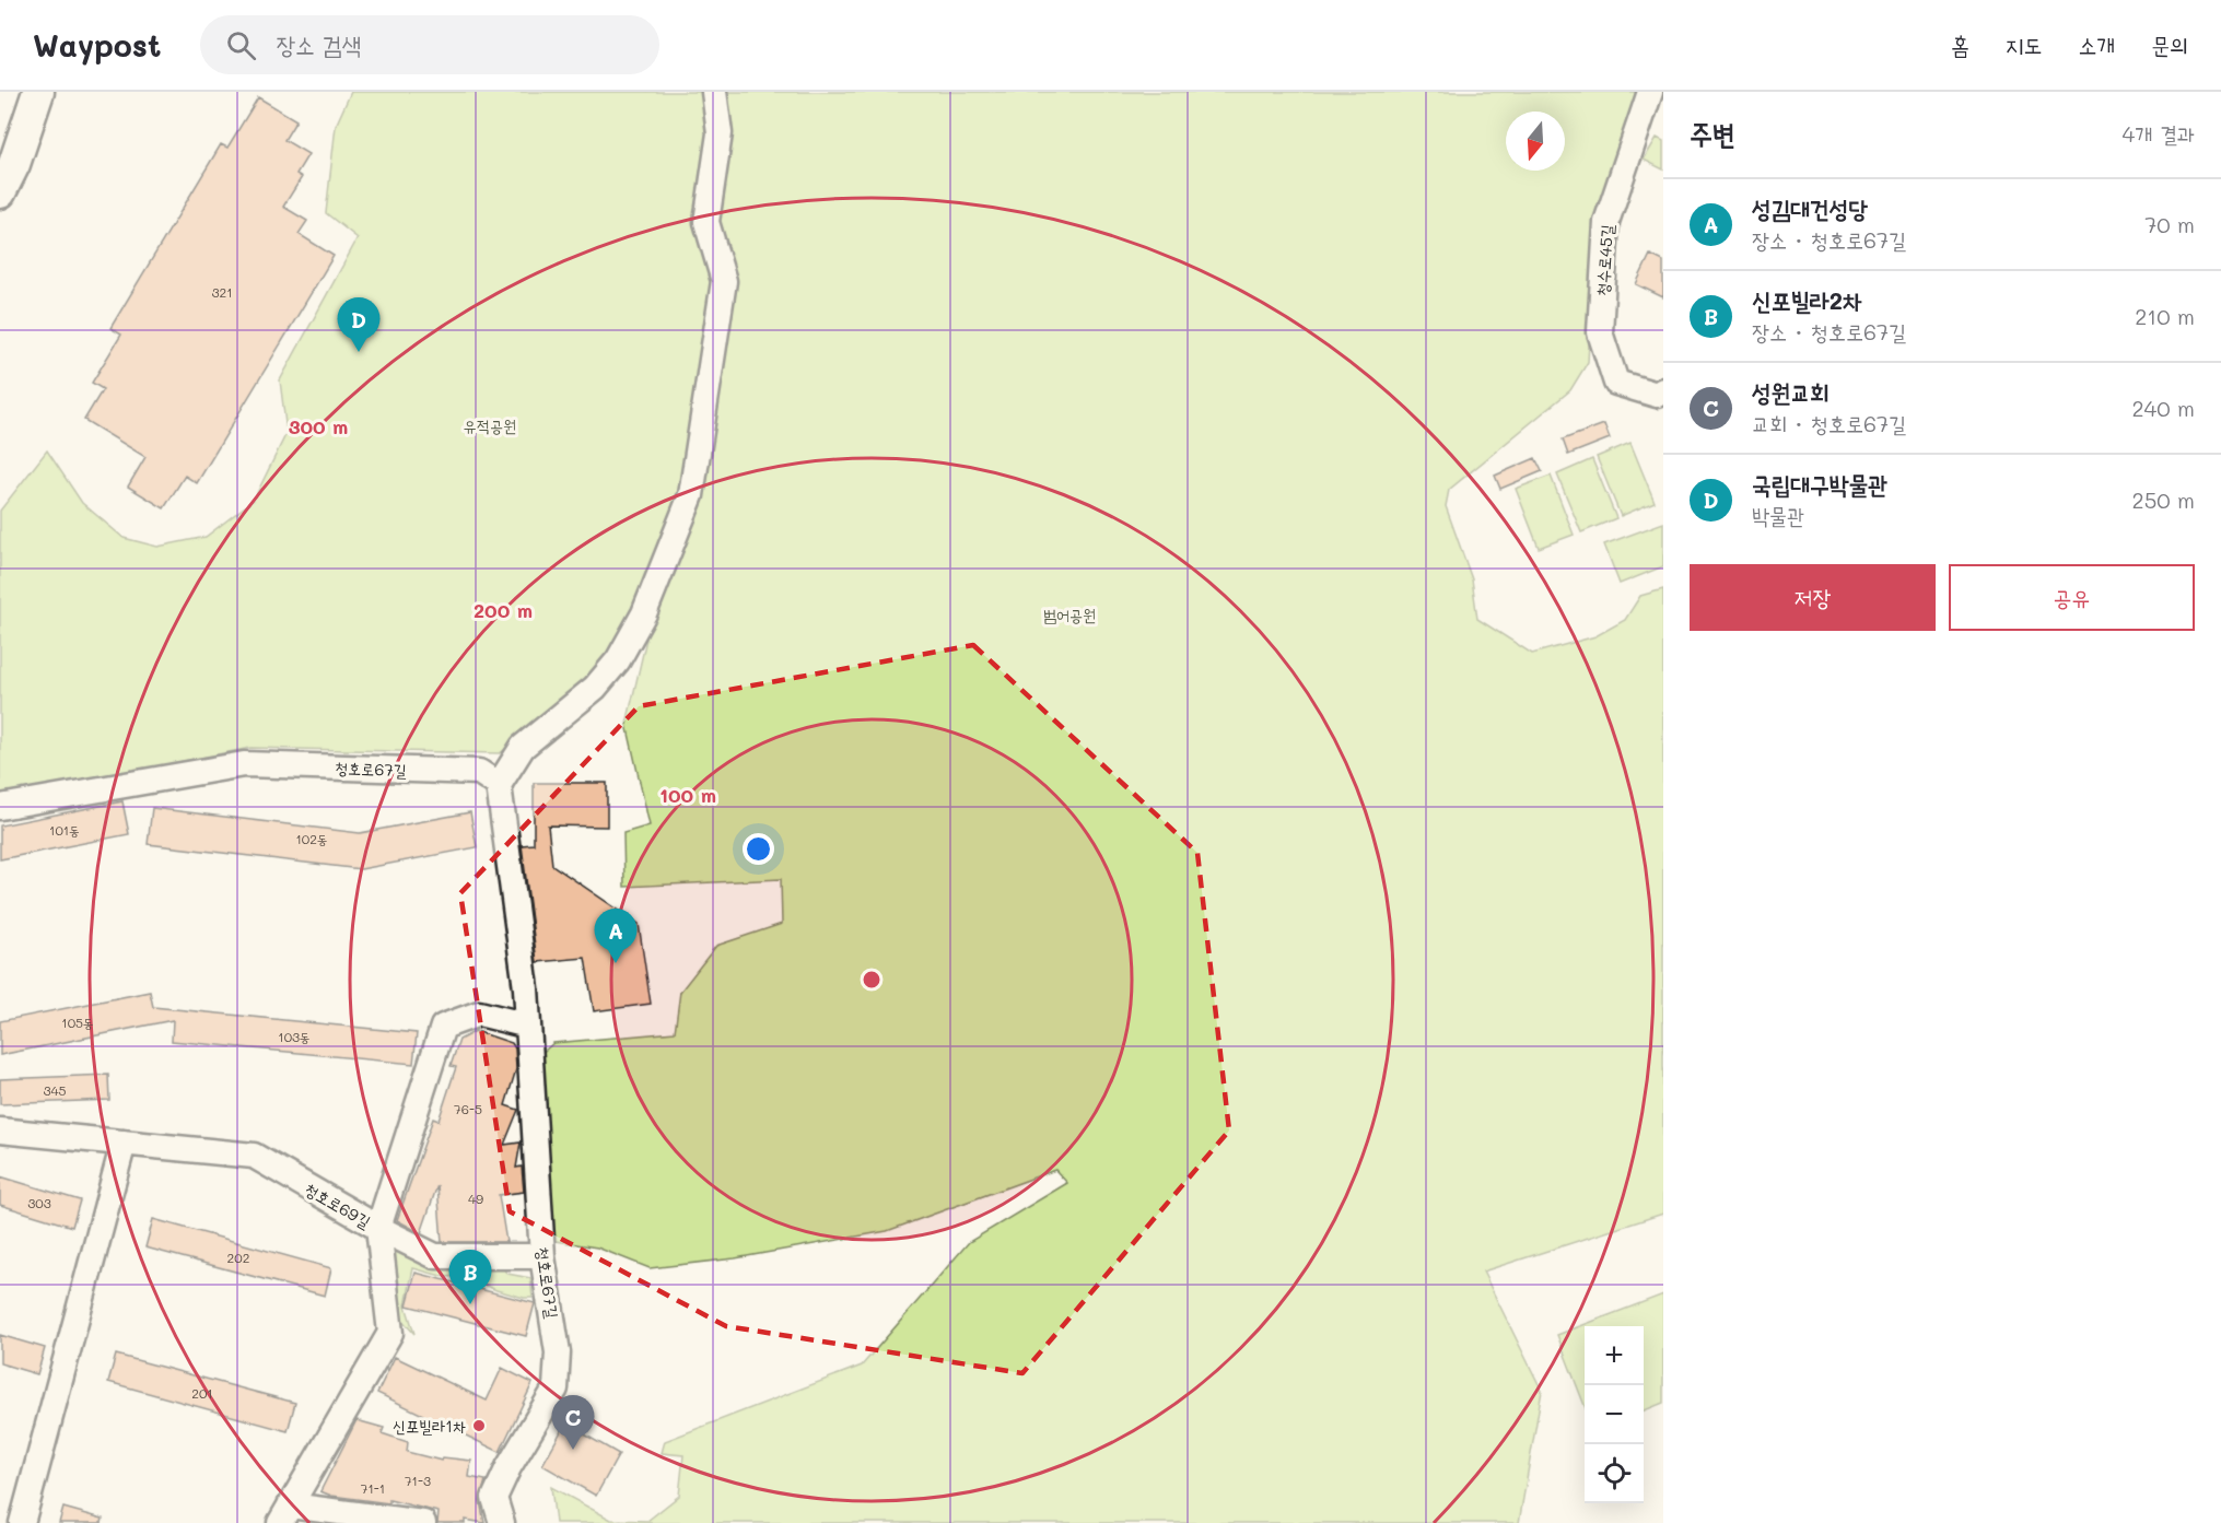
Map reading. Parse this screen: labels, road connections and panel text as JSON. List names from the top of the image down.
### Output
{
  "streets": {
    "street": ["청수로45길", "청호로67길", "청호로69길"]
  },
  "parks": ["유적공원", "범어공원"],
  "places": ["신포빌라1차"],
  "house_numbers": [
    "321",
    "101동",
    "102동",
    "105동",
    "103동",
    "345",
    "76-5",
    "49",
    "303",
    "202",
    "201",
    "71-3",
    "71-1"
  ],
  "north": "bottom",
  "page": {
    "header": "Waypost",
    "search": "장소 검색",
    "nav": [
      "홈",
      "지도",
      "소개",
      "문의"
    ],
    "heading": ["주변", "4개 결과"],
    "list": [
      {
        "mark": "A",
        "name": "성김대건성당",
        "note": "장소 · 청호로67길",
        "value": "70 m"
      },
      {
        "mark": "B",
        "name": "신포빌라2차",
        "note": "장소 · 청호로67길",
        "value": "210 m"
      },
      {
        "mark": "C",
        "name": "성원교회",
        "note": "교회 · 청호로67길",
        "value": "240 m"
      },
      {
        "mark": "D",
        "name": "국립대구박물관",
        "note": "박물관",
        "value": "250 m"
      }
    ],
    "pins": [
      "D",
      "A",
      "B",
      "C"
    ],
    "buttons": ["저장", "공유"],
    "map_buttons": ["+", "−"]
  },
  "rings": ["300 m", "200 m", "100 m"]
}
